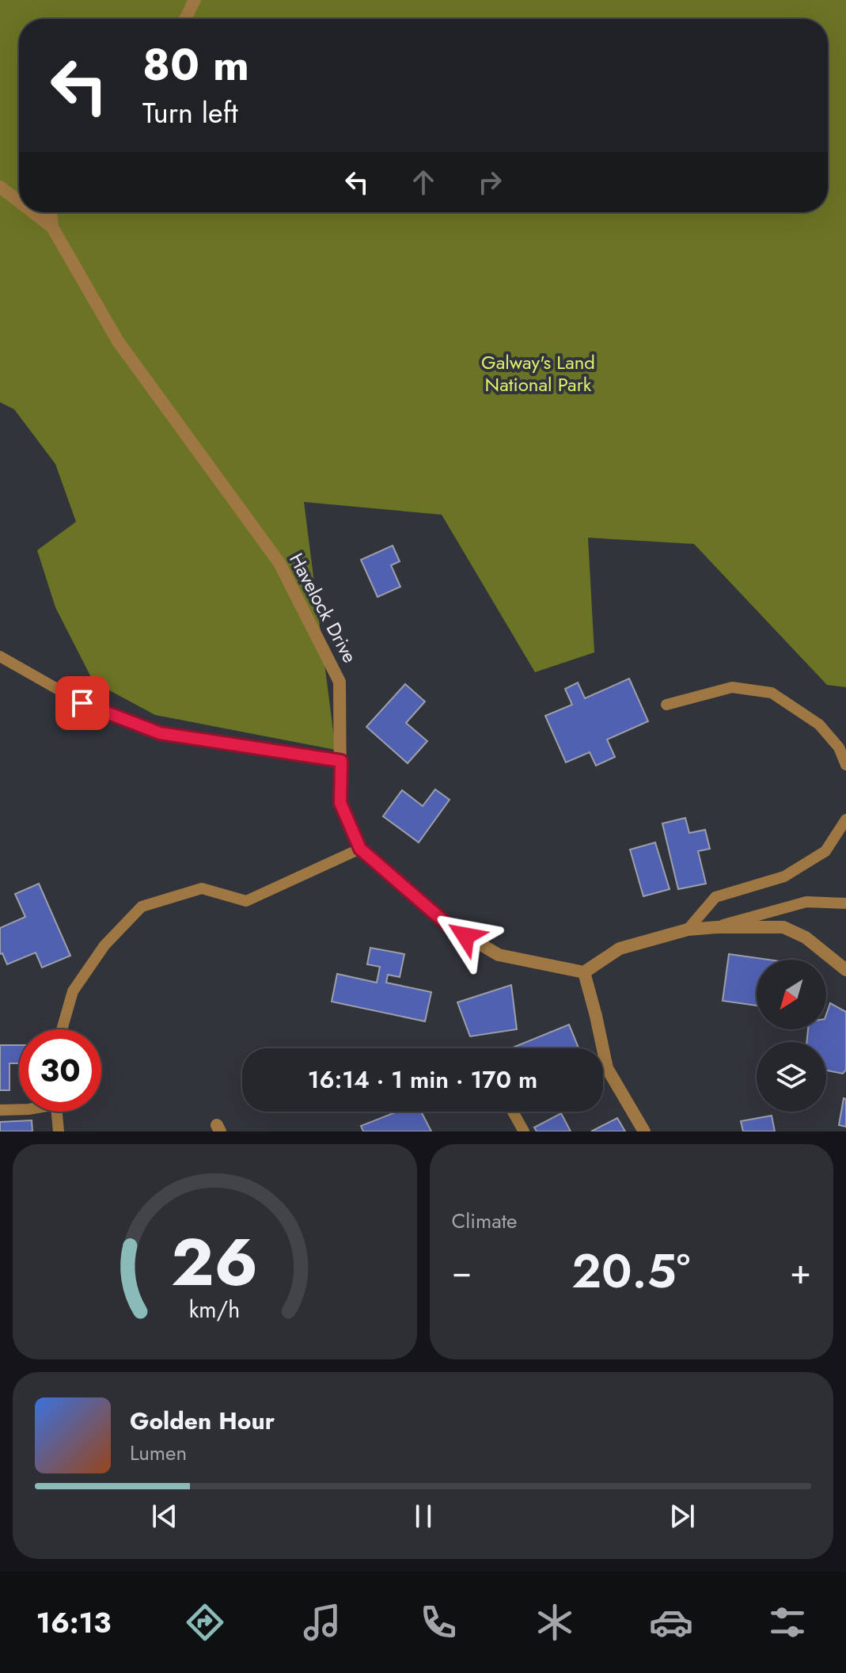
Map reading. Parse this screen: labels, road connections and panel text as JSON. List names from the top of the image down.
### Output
{
  "streets": {
    "street": ["Havelock Drive"]
  },
  "parks": ["Galway's Land National Park"],
  "north": "bottom left",
  "page": {
    "turn": ["80 m", "Turn left"],
    "limit": "30",
    "trip": "16:14 · 1 min · 170 m",
    "tile": "Climate",
    "heat": ["−", "20.5°", "+"],
    "song": ["Golden Hour", "Lumen"],
    "tabs": "16:13",
    "gauge": ["26", "km/h"]
  }
}
